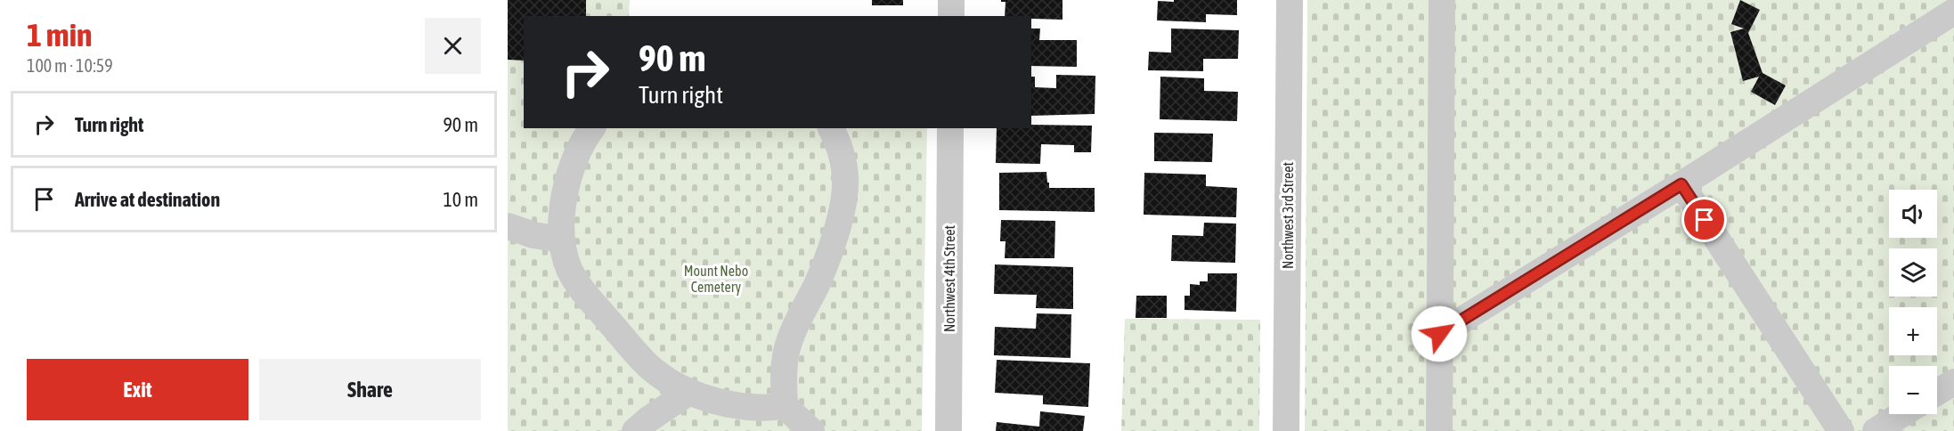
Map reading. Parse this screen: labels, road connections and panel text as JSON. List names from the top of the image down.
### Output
{
  "streets": {
    "street": ["Northwest 3rd Street", "Northwest 4th Street"]
  },
  "parks": ["Mount Nebo Cemetery"],
  "page": {
    "heading": ["1 min", "100 m · 10:59"],
    "turn": ["90 m", "Turn right"],
    "list": [
      {
        "name": "Turn right",
        "value": "90 m"
      },
      {
        "name": "Arrive at destination",
        "value": "10 m"
      }
    ],
    "map_buttons": ["+", "−"],
    "buttons": ["Exit", "Share"]
  }
}
